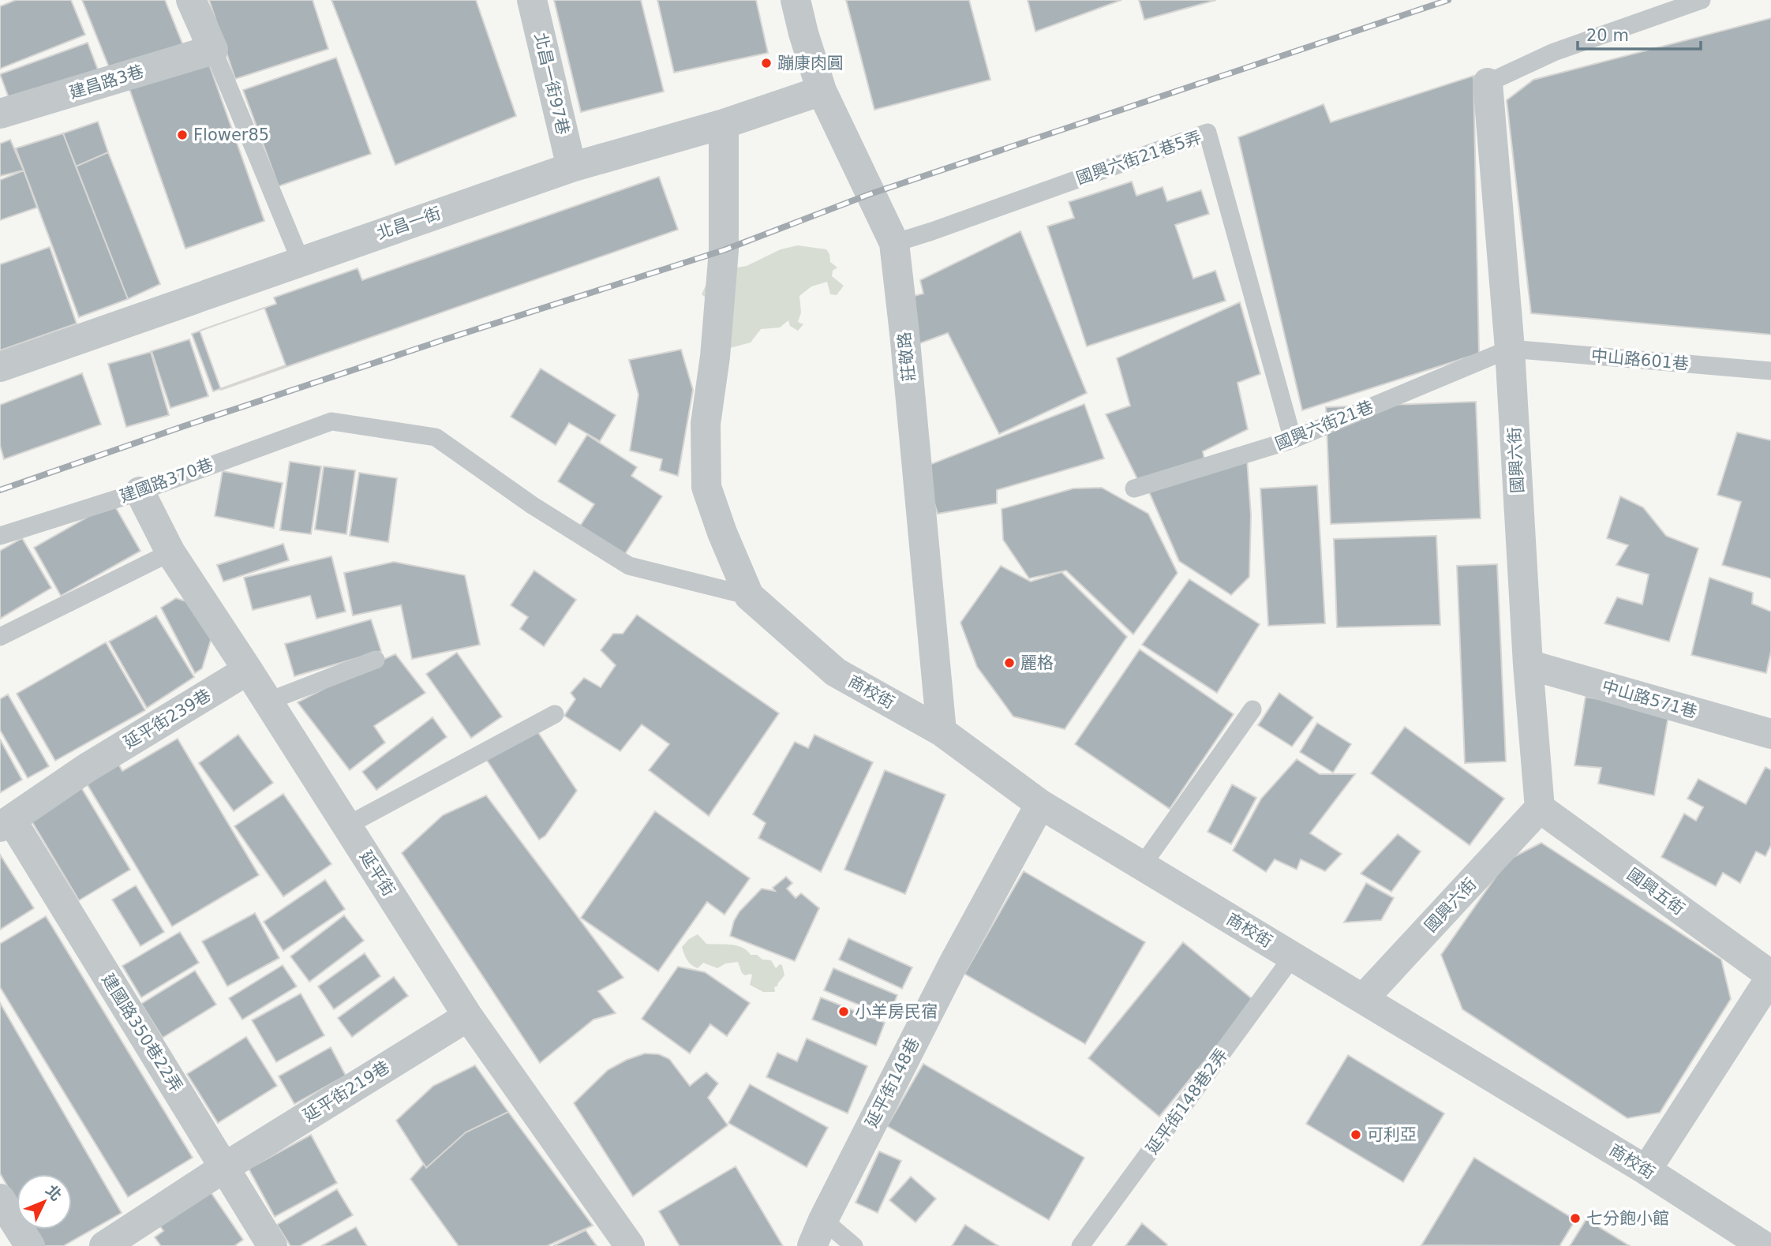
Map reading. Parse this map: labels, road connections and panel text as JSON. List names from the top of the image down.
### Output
{
  "streets": {
    "street": [
      "建昌路3巷",
      "北昌一街97巷",
      "北昌一街",
      "莊敬路",
      "國興六街",
      "商校街",
      "中山路571巷",
      "延平街239巷",
      "延平街",
      "國興五街",
      "建國路350巷22弄",
      "延平街148巷",
      "延平街219巷"
    ],
    "lane": [
      "國興六街21巷5弄",
      "中山路601巷",
      "國興六街21巷",
      "建國路370巷",
      "延平街148巷2弄"
    ]
  },
  "crossings": [
    ["北昌一街97巷", "北昌一街"],
    ["國興六街21巷5弄", "莊敬路"],
    ["國興六街21巷5弄", "國興六街21巷"],
    ["北昌一街", "莊敬路"],
    ["莊敬路", "商校街"],
    ["中山路601巷", "國興六街21巷"],
    ["中山路601巷", "國興六街"],
    ["國興六街21巷", "國興六街"],
    ["國興六街", "商校街"],
    ["國興六街", "中山路571巷"],
    ["國興六街", "國興五街"],
    ["建國路370巷", "商校街"],
    ["建國路370巷", "延平街"],
    ["商校街", "延平街148巷"],
    ["商校街", "延平街148巷2弄"],
    ["延平街239巷", "延平街"],
    ["延平街239巷", "建國路350巷22弄"],
    ["延平街", "延平街219巷"],
    ["建國路350巷22弄", "延平街219巷"]
  ],
  "places": [
    "蹦康肉圓",
    "Flower85",
    "麗格",
    "小羊房民宿",
    "可利亞",
    "七分飽小館"
  ],
  "scale_bar": "20 m",
  "north": "top right"
}
